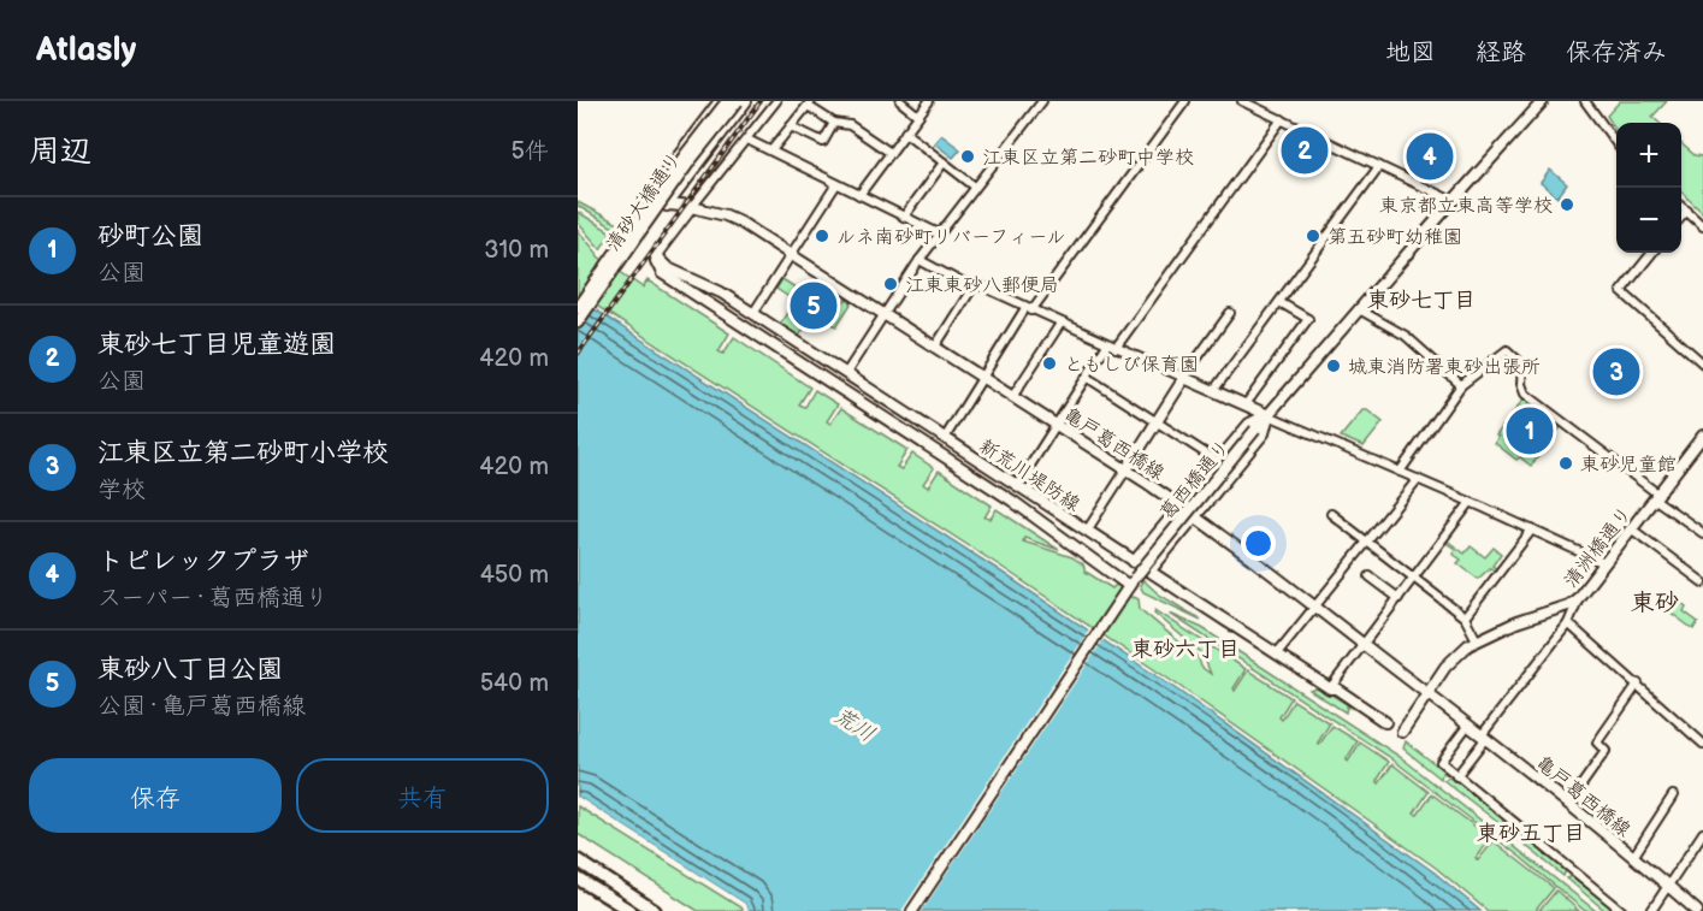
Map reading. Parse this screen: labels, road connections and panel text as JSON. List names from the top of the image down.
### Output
{
  "streets": {
    "main road": [
      "清砂大橋通り",
      "亀戸葛西橋線",
      "新荒川堤防線",
      "葛西橋通り",
      "清洲橋通り"
    ]
  },
  "crossings": [
    ["亀戸葛西橋線", "清洲橋通り"],
    ["新荒川堤防線", "葛西橋通り"]
  ],
  "districts": [
    "東砂七丁目",
    "東砂",
    "東砂六丁目",
    "東砂五丁目"
  ],
  "water": ["荒川"],
  "places": [
    "江東区立第二砂町中学校",
    "東京都立東高等学校",
    "ルネ南砂町リバーフィール",
    "第五砂町幼稚園",
    "江東東砂八郵便局",
    "ともしび保育園",
    "城東消防署東砂出張所",
    "東砂児童館"
  ],
  "page": {
    "header": "Atlasly",
    "nav": ["地図", "経路", "保存済み"],
    "heading": ["周辺", "5件"],
    "map_buttons": ["+", "−"],
    "pins": [
      "2",
      "4",
      "5",
      "3",
      "1"
    ],
    "list": [
      {
        "mark": "1",
        "name": "砂町公園",
        "note": "公園",
        "value": "310 m"
      },
      {
        "mark": "2",
        "name": "東砂七丁目児童遊園",
        "note": "公園",
        "value": "420 m"
      },
      {
        "mark": "3",
        "name": "江東区立第二砂町小学校",
        "note": "学校",
        "value": "420 m"
      },
      {
        "mark": "4",
        "name": "トピレックプラザ",
        "note": "スーパー · 葛西橋通り",
        "value": "450 m"
      },
      {
        "mark": "5",
        "name": "東砂八丁目公園",
        "note": "公園 · 亀戸葛西橋線",
        "value": "540 m"
      }
    ],
    "buttons": ["保存", "共有"]
  }
}
